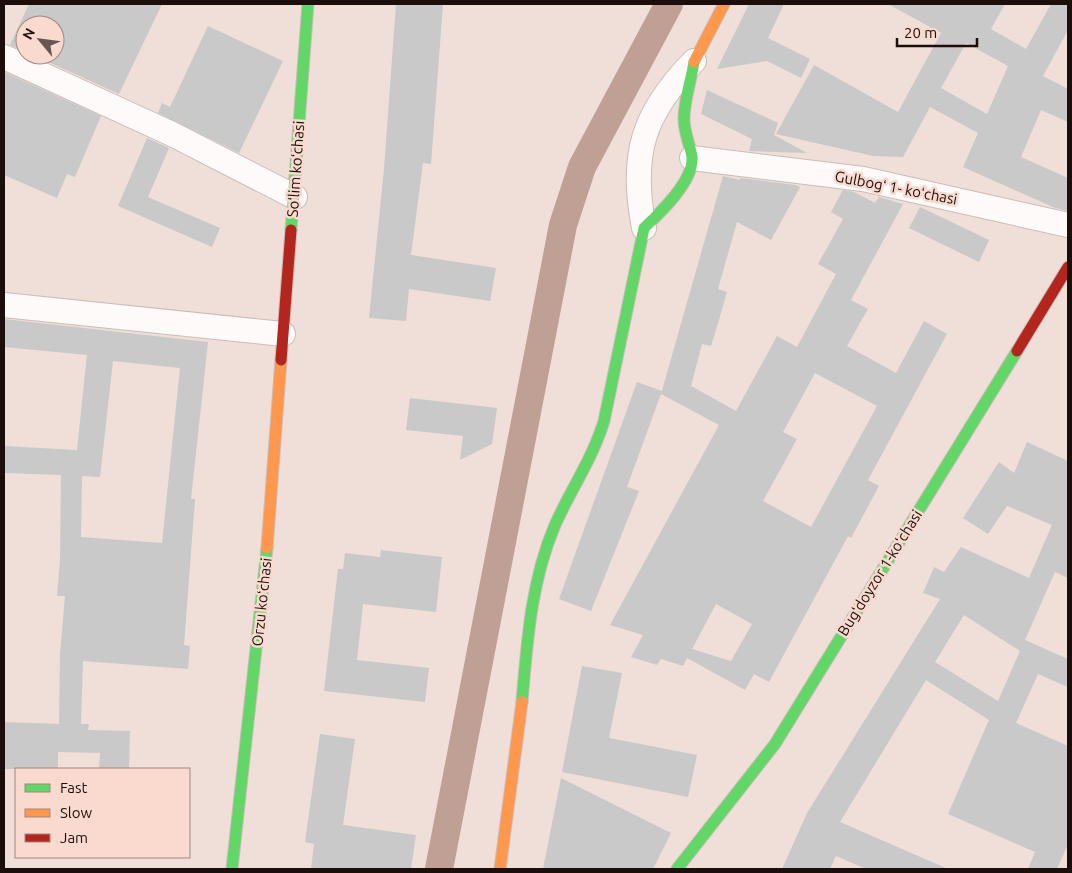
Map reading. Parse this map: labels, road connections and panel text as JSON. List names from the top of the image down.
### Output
{
  "streets": {
    "street": [
      "Soʻlim koʻchasi",
      "Gulbogʻ 1- koʻchasi",
      "Bugʻdoyzor 1-koʻchasi",
      "Orzu koʻchasi"
    ]
  },
  "crossings": [
    ["Soʻlim koʻchasi", "Orzu koʻchasi"]
  ],
  "legend": ["Fast", "Slow", "Jam"],
  "scale_bar": "20 m",
  "north": "top left"
}
